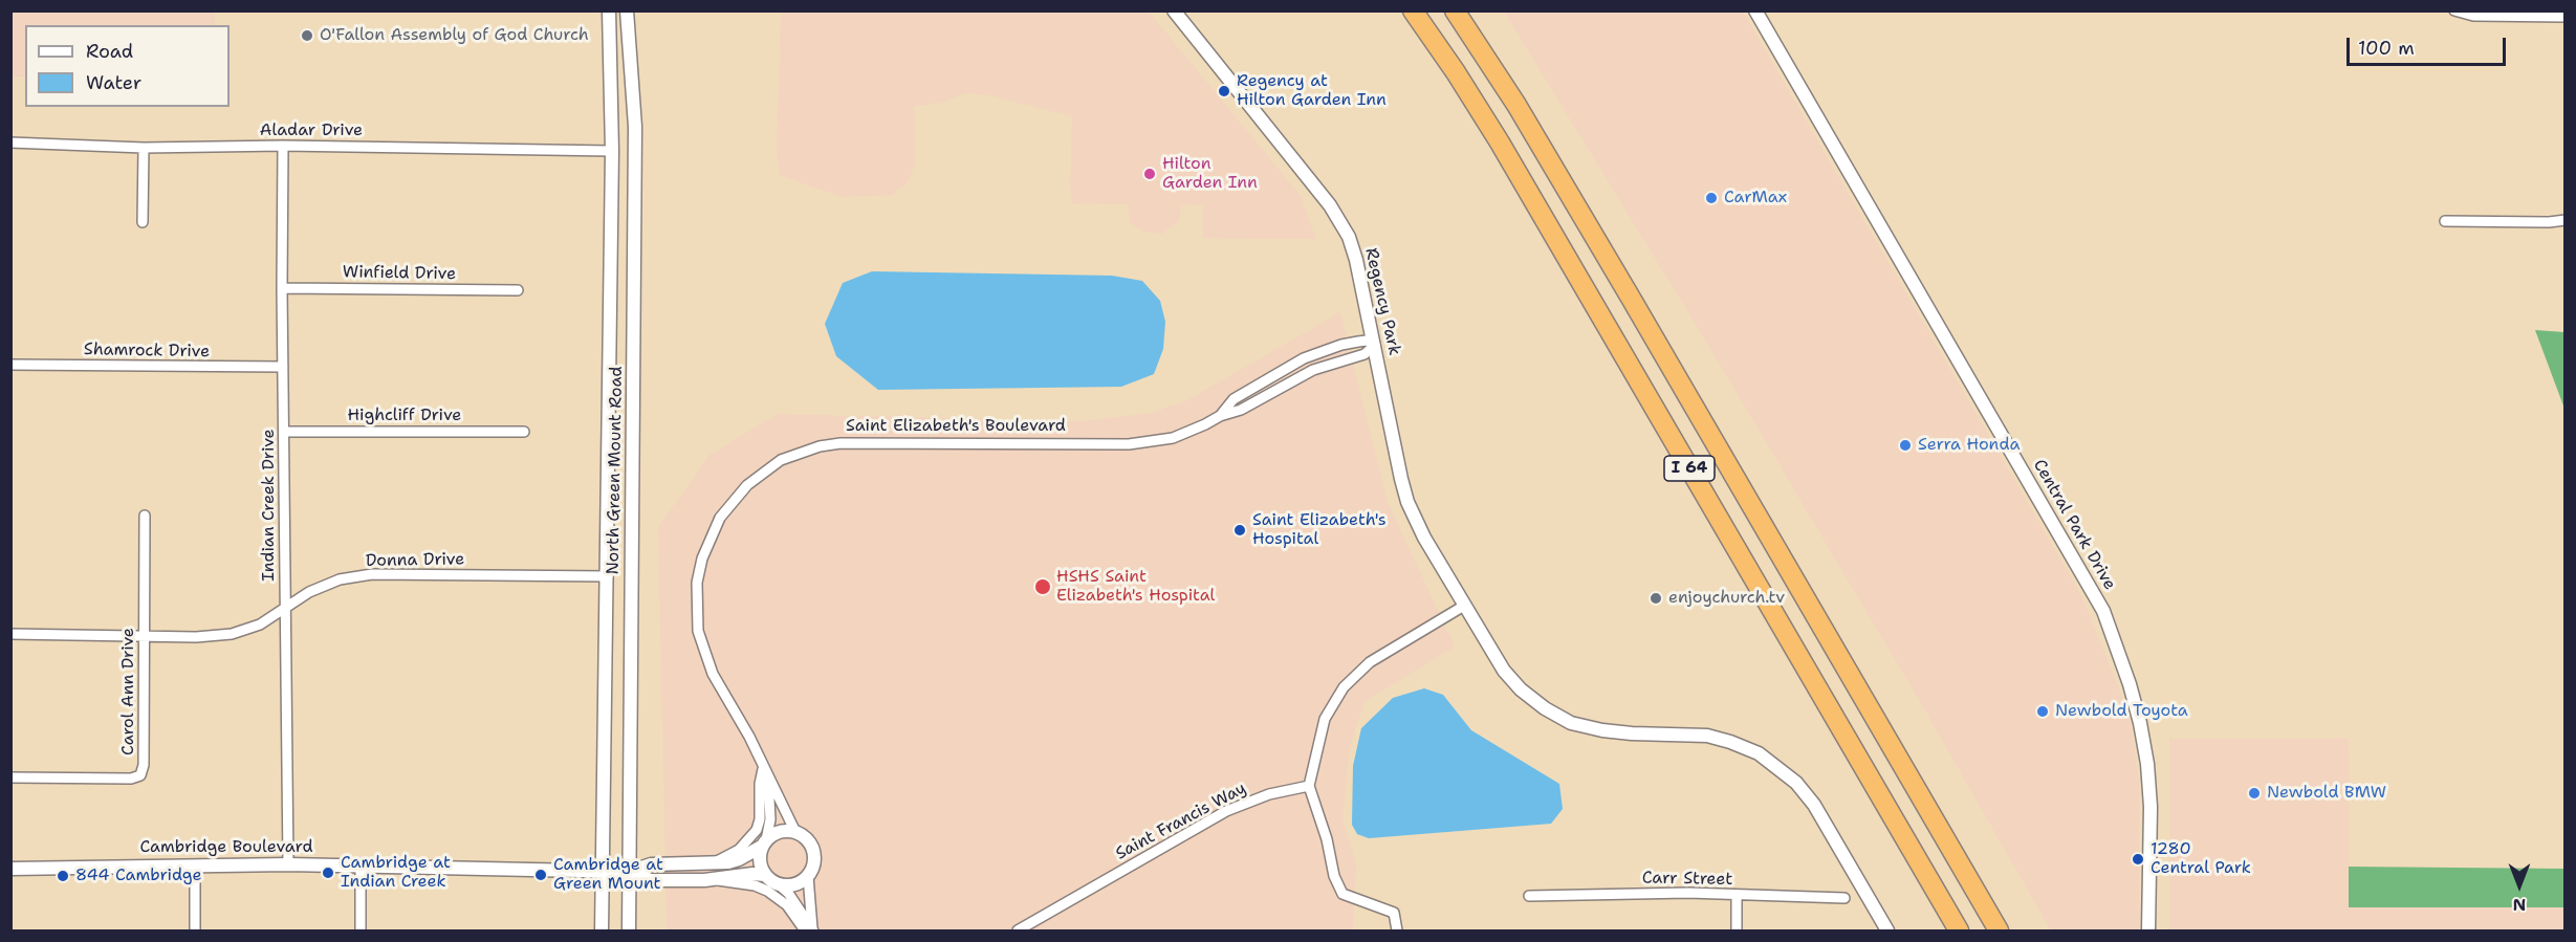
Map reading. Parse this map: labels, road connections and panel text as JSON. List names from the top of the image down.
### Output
{
  "streets": {
    "highway": ["I 64"],
    "street": [
      "Aladar Drive",
      "Winfield Drive",
      "Regency Park",
      "Shamrock Drive",
      "Highcliff Drive",
      "Saint Elizabeth's Boulevard",
      "North Green Mount Road",
      "Indian Creek Drive",
      "Central Park Drive",
      "Donna Drive",
      "Carol Ann Drive",
      "Saint Francis Way",
      "Cambridge Boulevard",
      "Carr Street"
    ]
  },
  "crossings": [
    ["Aladar Drive", "North Green Mount Road"],
    ["Aladar Drive", "Indian Creek Drive"],
    ["Winfield Drive", "Indian Creek Drive"],
    ["Regency Park", "Saint Elizabeth's Boulevard"],
    ["Shamrock Drive", "Indian Creek Drive"],
    ["Highcliff Drive", "Indian Creek Drive"],
    ["Saint Elizabeth's Boulevard", "North Green Mount Road"],
    ["Saint Elizabeth's Boulevard", "Cambridge Boulevard"],
    ["North Green Mount Road", "Donna Drive"],
    ["North Green Mount Road", "Cambridge Boulevard"],
    ["Indian Creek Drive", "Donna Drive"],
    ["Indian Creek Drive", "Cambridge Boulevard"],
    ["Donna Drive", "Carol Ann Drive"]
  ],
  "places": [
    "O'Fallon Assembly of God Church",
    "Regency at Hilton Garden Inn",
    "Hilton Garden Inn",
    "CarMax",
    "Serra Honda",
    "Saint Elizabeth's Hospital",
    "HSHS Saint Elizabeth's Hospital",
    "enjoychurch.tv",
    "Newbold Toyota",
    "Newbold BMW",
    "1280 Central Park",
    "Cambridge at Indian Creek",
    "Cambridge at Green Mount",
    "844 Cambridge"
  ],
  "legend": ["Road", "Water"],
  "scale_bar": "100 m",
  "north": "bottom"
}
